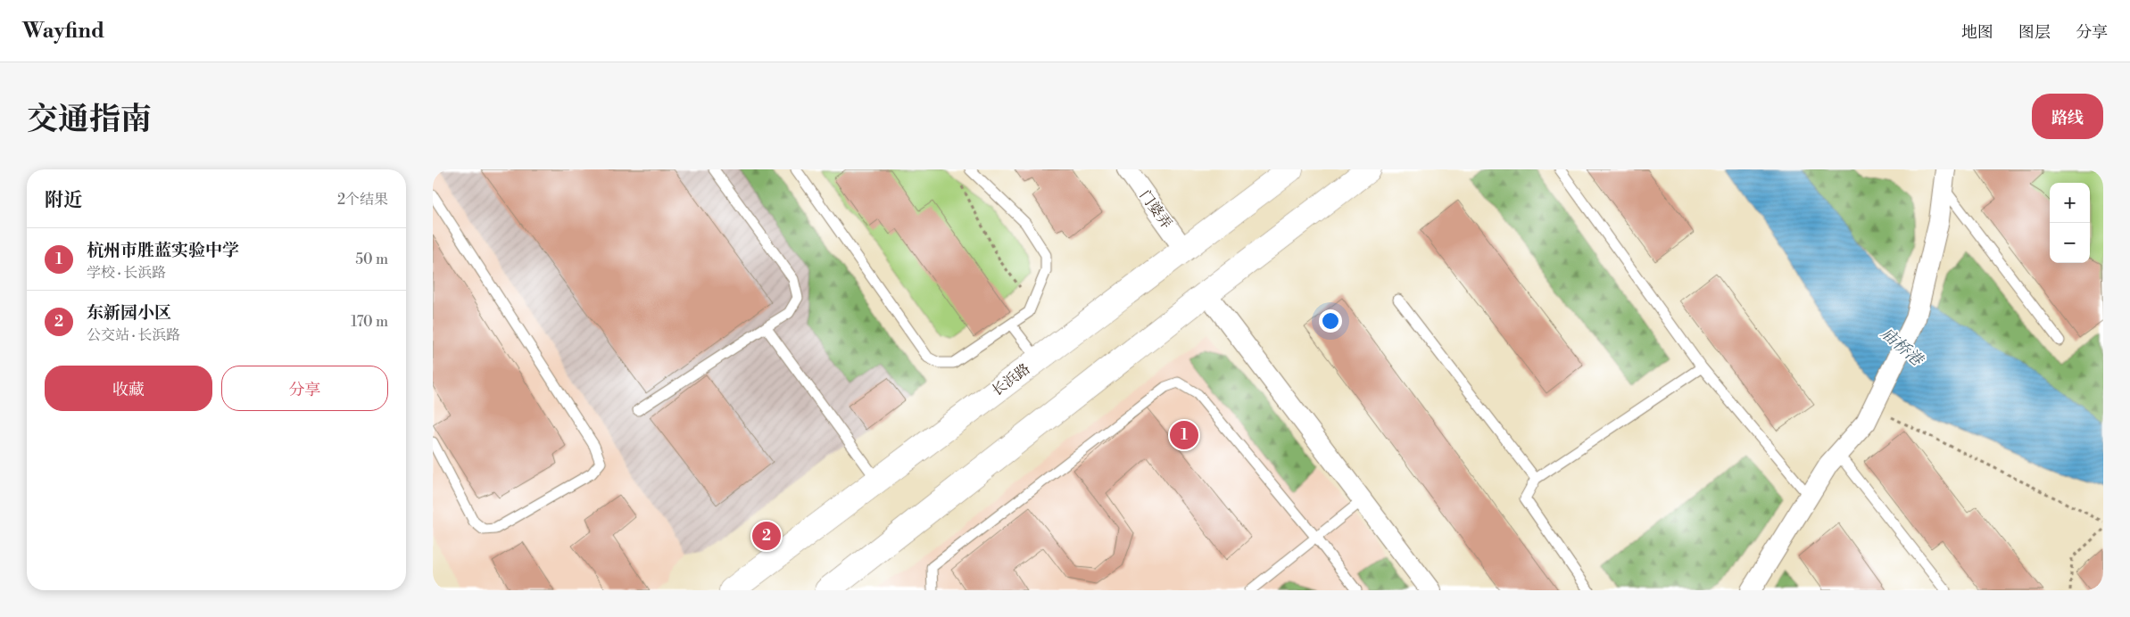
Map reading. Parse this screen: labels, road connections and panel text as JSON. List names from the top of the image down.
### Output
{
  "streets": {
    "main road": ["长浜路"],
    "street": ["门婆弄"]
  },
  "crossings": [
    ["门婆弄", "长浜路"]
  ],
  "water": ["庙桥港"],
  "page": {
    "header": "Wayfind",
    "nav": ["地图", "图层", "分享"],
    "title": "交通指南",
    "buttons": [
      "路线",
      ["收藏", "分享"]
    ],
    "heading": ["附近", "2个结果"],
    "map_buttons": ["+", "−"],
    "list": [
      {
        "mark": "1",
        "name": "杭州市胜蓝实验中学",
        "note": "学校 · 长浜路",
        "value": "50 m"
      },
      {
        "mark": "2",
        "name": "东新园小区",
        "note": "公交站 · 长浜路",
        "value": "170 m"
      }
    ],
    "pins": ["1", "2"]
  }
}
